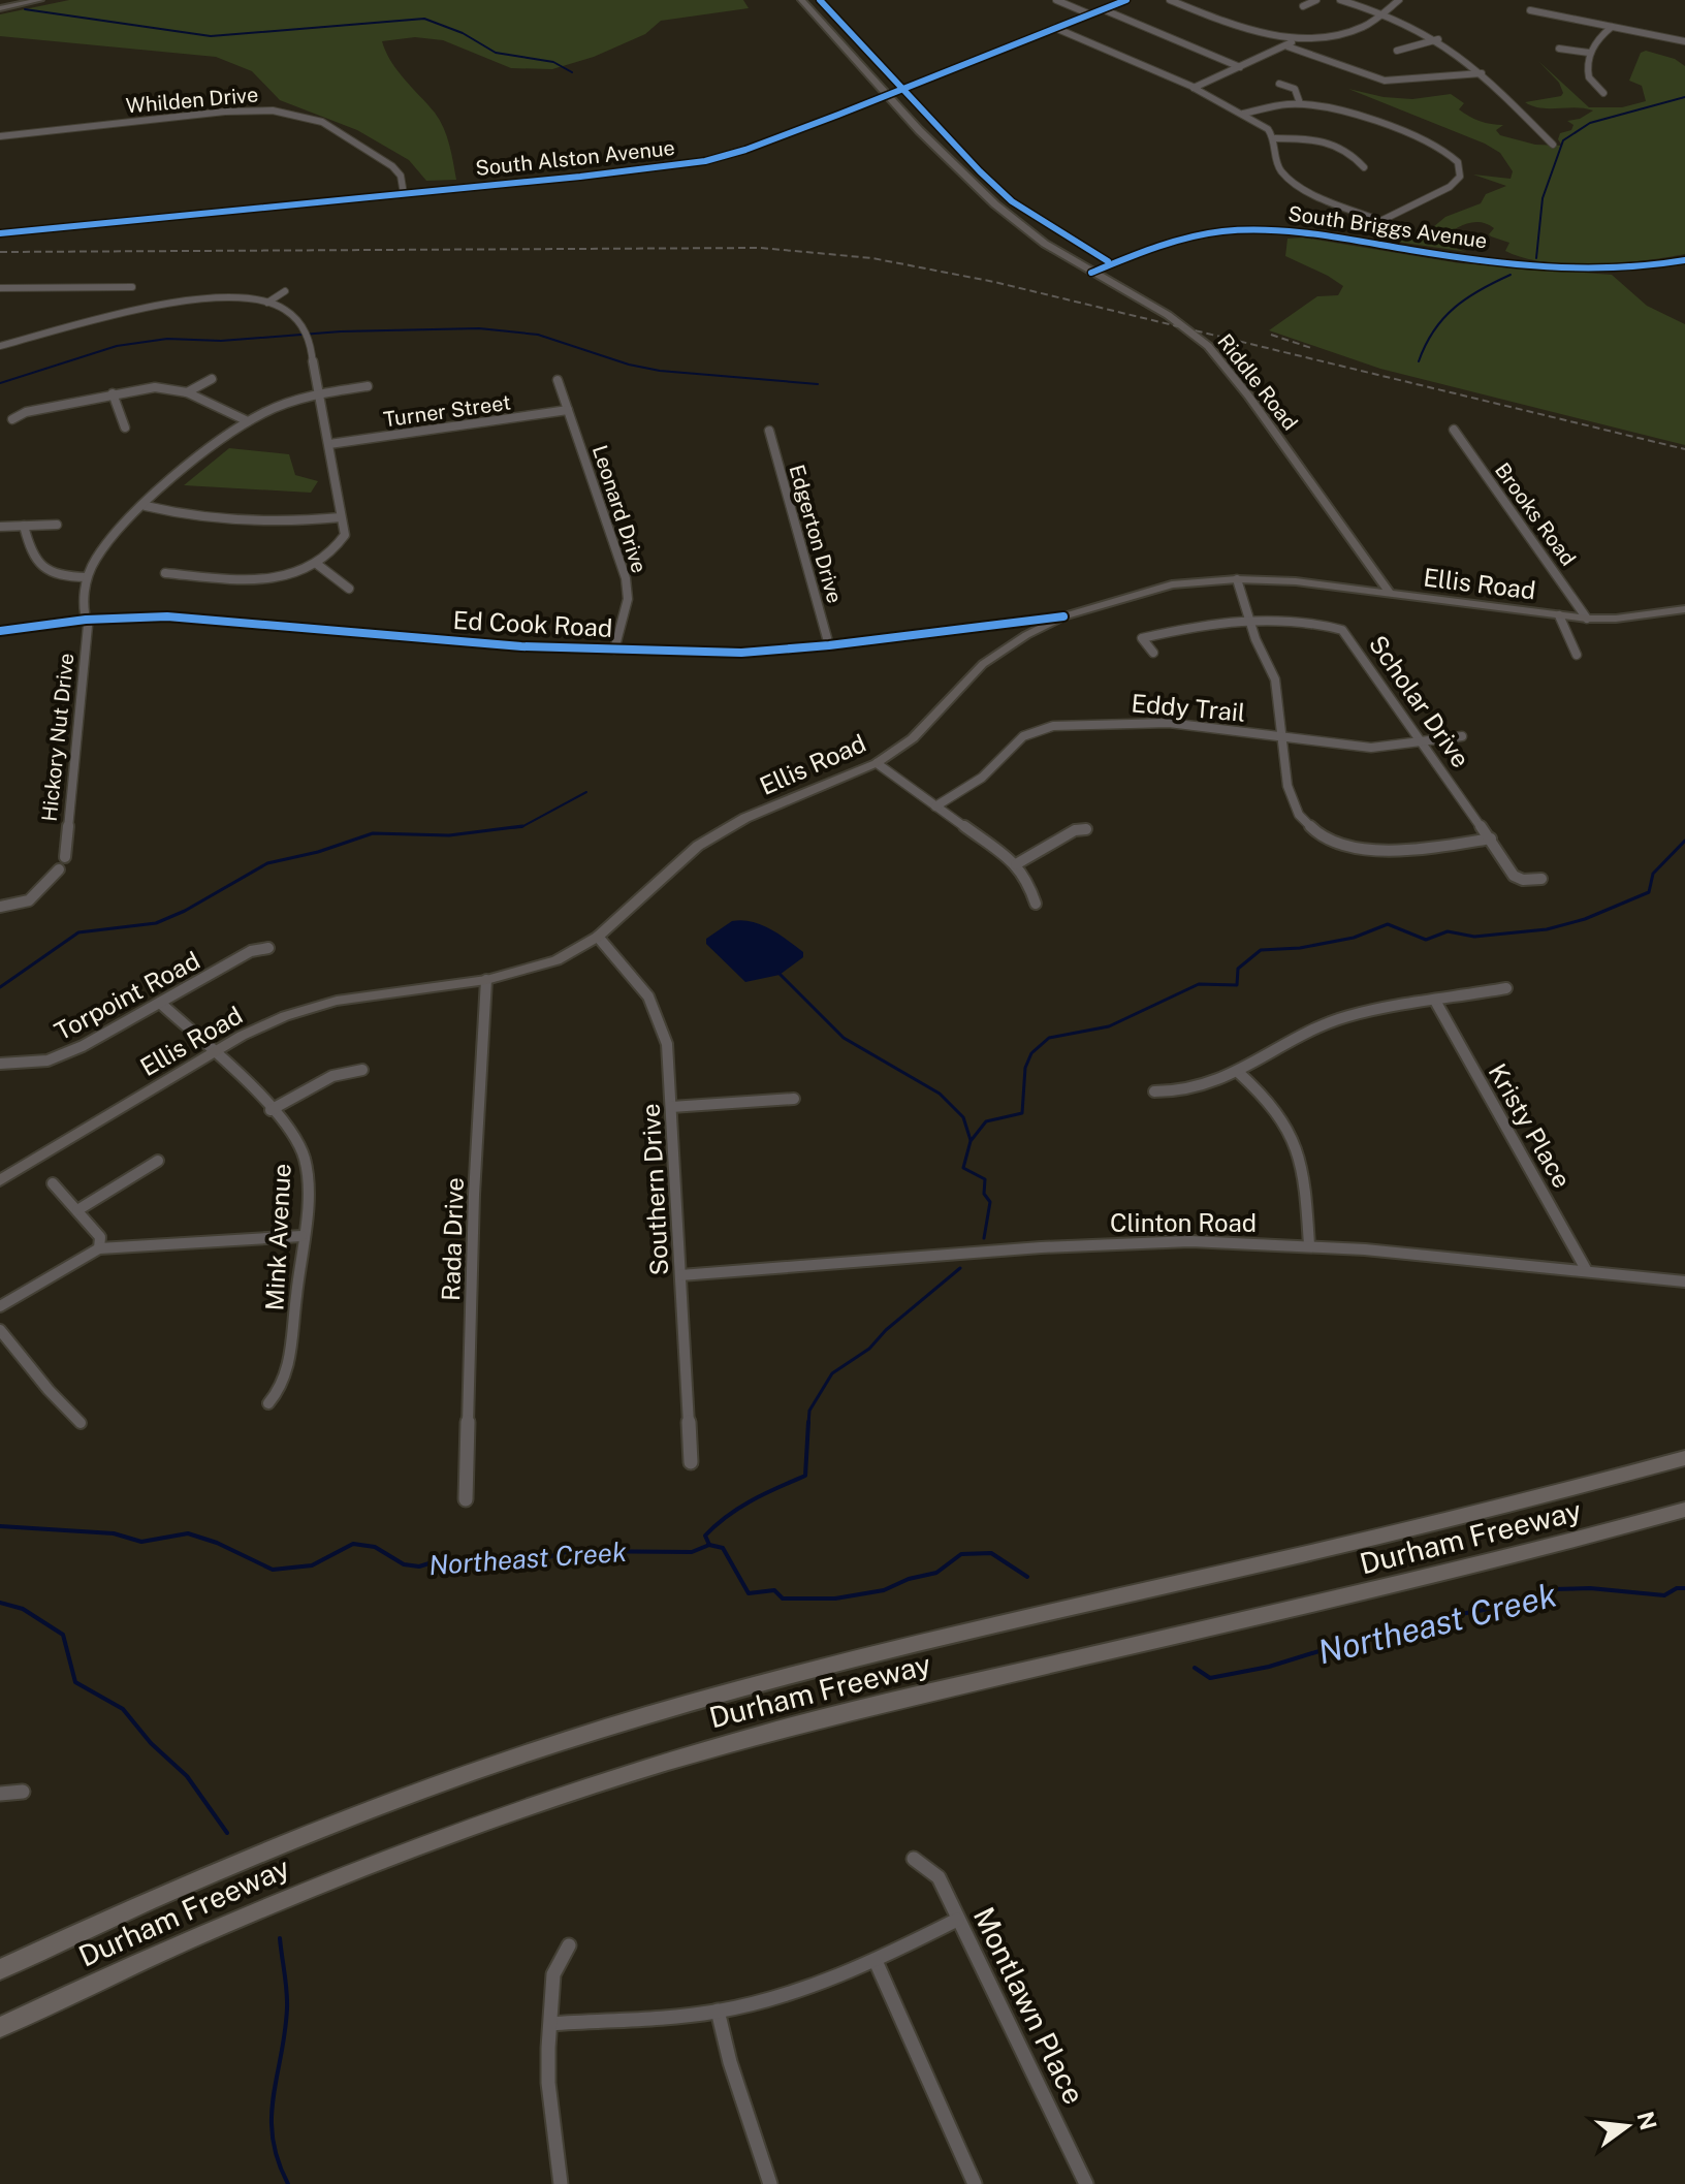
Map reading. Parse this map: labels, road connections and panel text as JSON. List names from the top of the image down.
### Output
{
  "streets": {
    "highway": ["Durham Freeway"],
    "main road": ["Riddle Road", "Ellis Road"],
    "street": [
      "Whilden Drive",
      "South Alston Avenue",
      "South Briggs Avenue",
      "Turner Street",
      "Leonard Drive",
      "Brooks Road",
      "Edgerton Drive",
      "Ed Cook Road",
      "Scholar Drive",
      "Eddy Trail",
      "Hickory Nut Drive",
      "Torpoint Road",
      "Kristy Place",
      "Southern Drive",
      "Clinton Road",
      "Mink Avenue",
      "Rada Drive",
      "Montlawn Place"
    ]
  },
  "crossings": [
    ["Whilden Drive", "South Alston Avenue"],
    ["South Alston Avenue", "Riddle Road"],
    ["South Briggs Avenue", "Riddle Road"],
    ["Riddle Road", "Ellis Road"],
    ["Turner Street", "Leonard Drive"],
    ["Leonard Drive", "Ed Cook Road"],
    ["Brooks Road", "Ellis Road"],
    ["Edgerton Drive", "Ed Cook Road"],
    ["Ellis Road", "Ed Cook Road"],
    ["Ellis Road", "Southern Drive"],
    ["Ellis Road", "Mink Avenue"],
    ["Ellis Road", "Rada Drive"],
    ["Ed Cook Road", "Hickory Nut Drive"],
    ["Scholar Drive", "Eddy Trail"],
    ["Torpoint Road", "Mink Avenue"],
    ["Kristy Place", "Clinton Road"],
    ["Southern Drive", "Clinton Road"]
  ],
  "water": ["Northeast Creek"],
  "north": "right"
}
